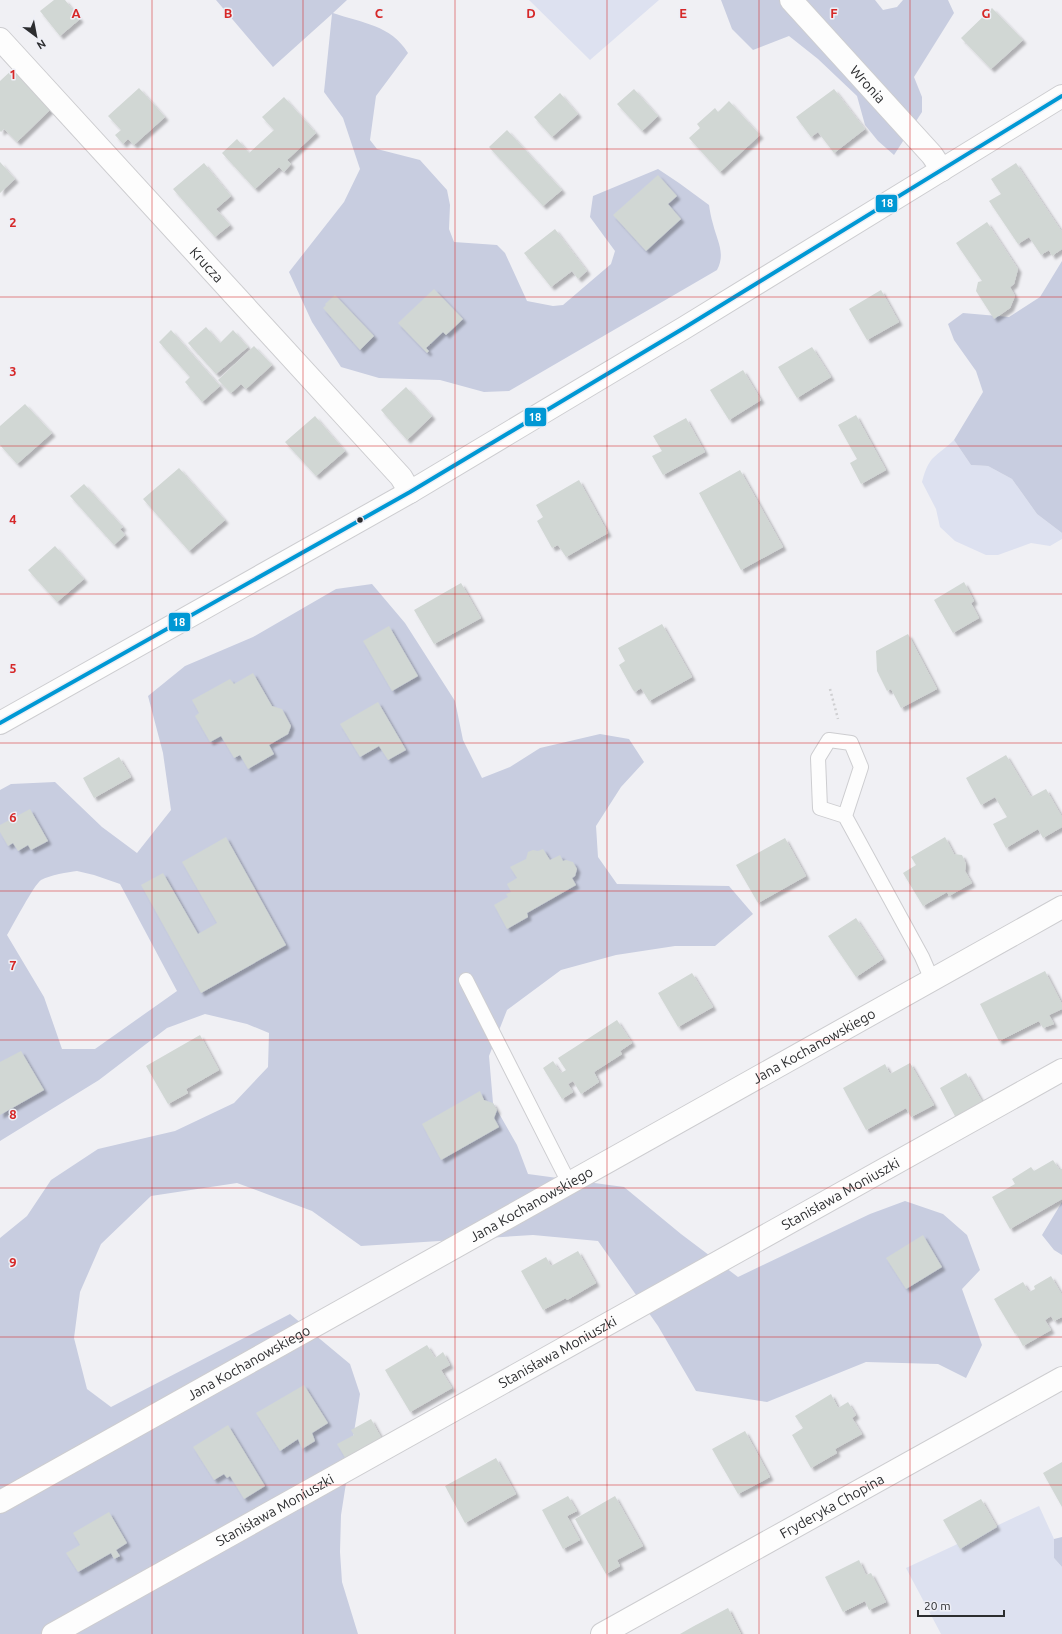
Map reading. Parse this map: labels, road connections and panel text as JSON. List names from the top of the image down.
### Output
{
  "streets": {
    "street": [
      "Wronia",
      "Krucza",
      "Jana Kochanowskiego",
      "Stanisława Moniuszki",
      "Fryderyka Chopina"
    ]
  },
  "lines": ["transit line 18"],
  "scale_bar": "20 m",
  "north": "bottom right",
  "grid": {
    "columns": [
      "A",
      "B",
      "C",
      "D",
      "E",
      "F",
      "G"
    ],
    "rows": [
      "1",
      "2",
      "3",
      "4",
      "5",
      "6",
      "7",
      "8",
      "9"
    ]
  }
}
